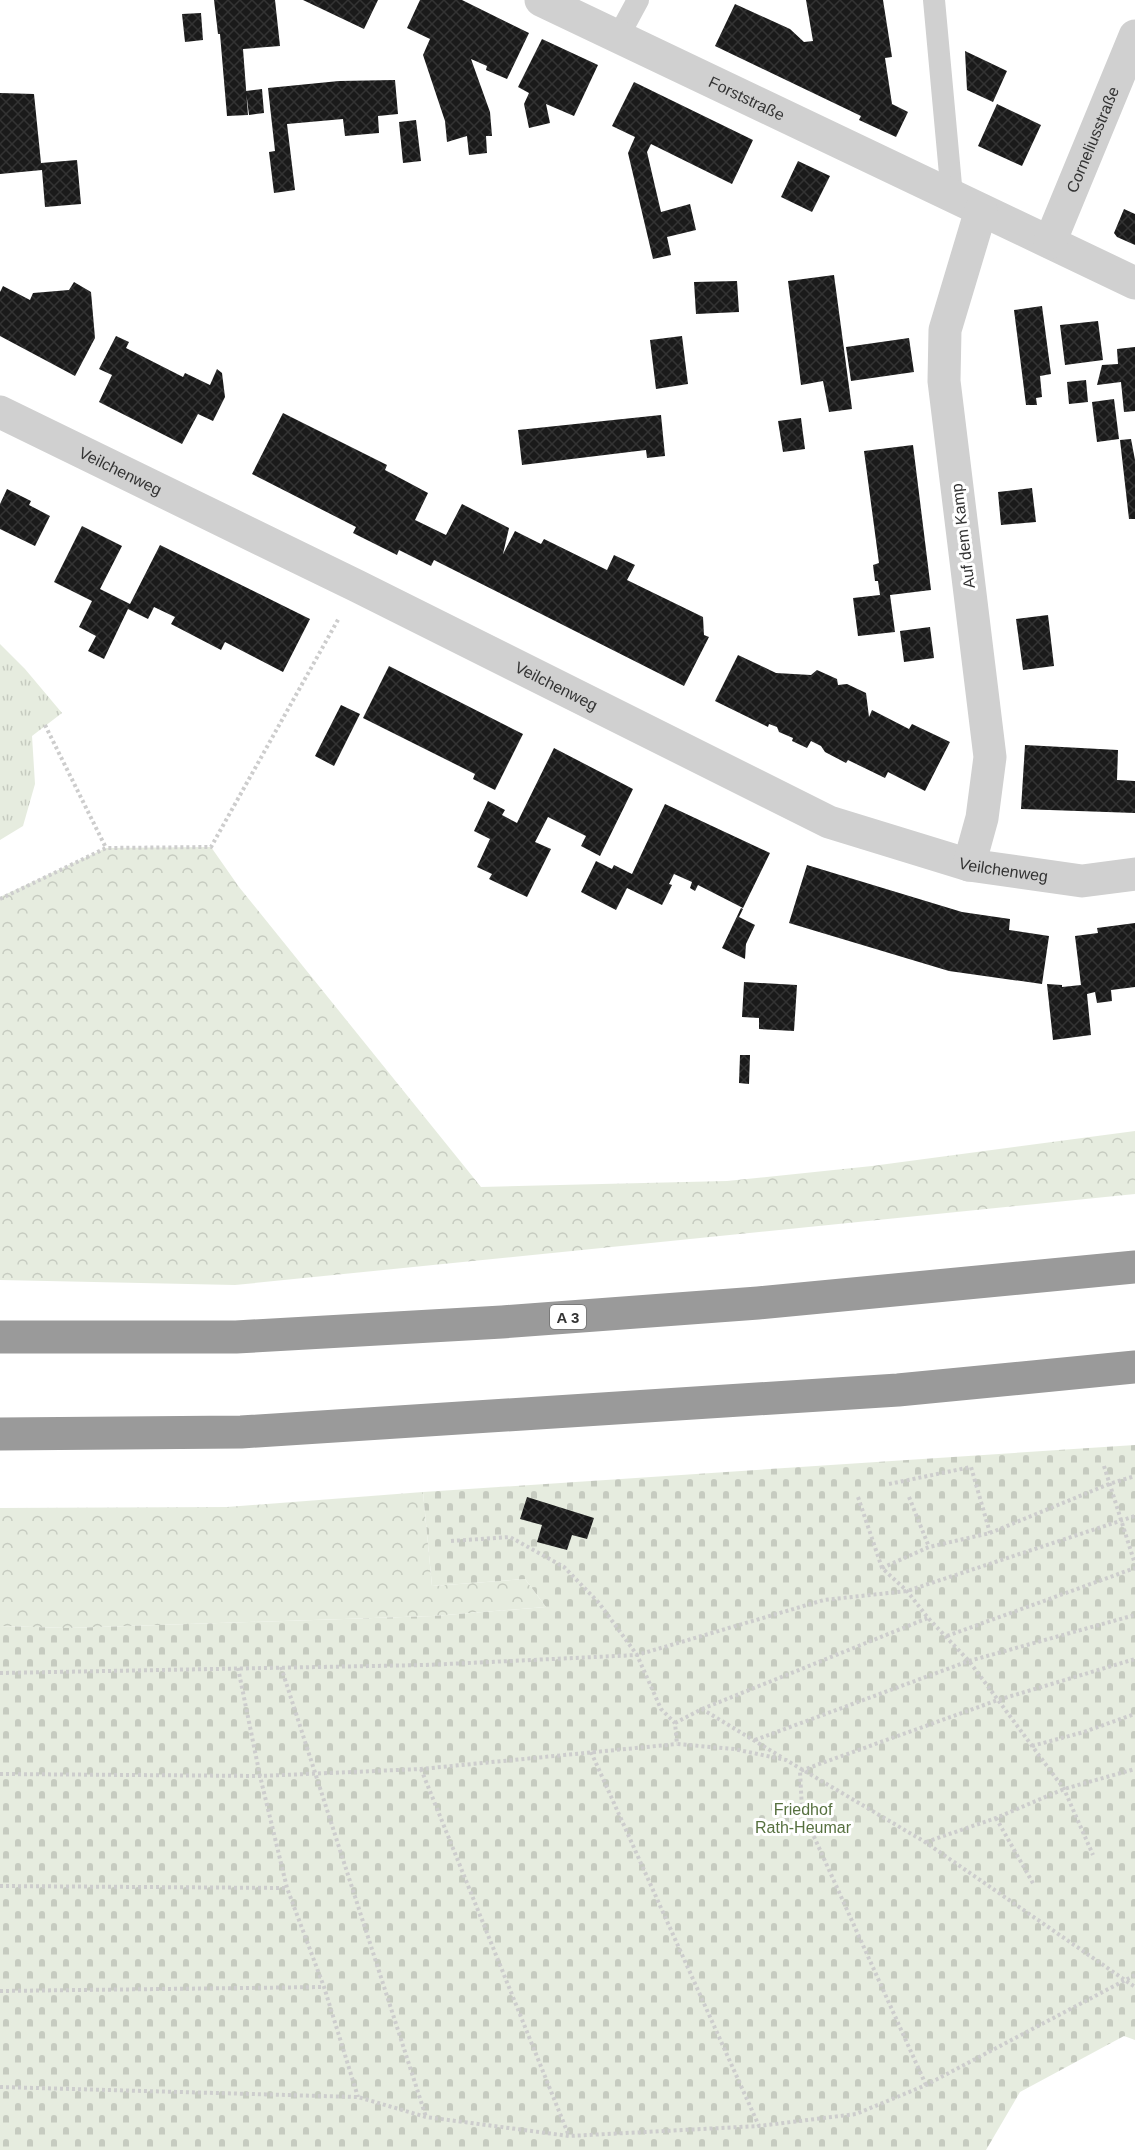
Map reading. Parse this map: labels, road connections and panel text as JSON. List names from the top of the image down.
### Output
{
  "streets": {
    "highway": ["A 3"],
    "street": [
      "Forststraße",
      "Corneliusstraße",
      "Veilchenweg",
      "Auf dem Kamp"
    ]
  },
  "crossings": [
    ["Forststraße", "Corneliusstraße"],
    ["Forststraße", "Auf dem Kamp"],
    ["Veilchenweg", "Auf dem Kamp"]
  ],
  "parks": ["Friedhof Rath-Heumar"]
}
